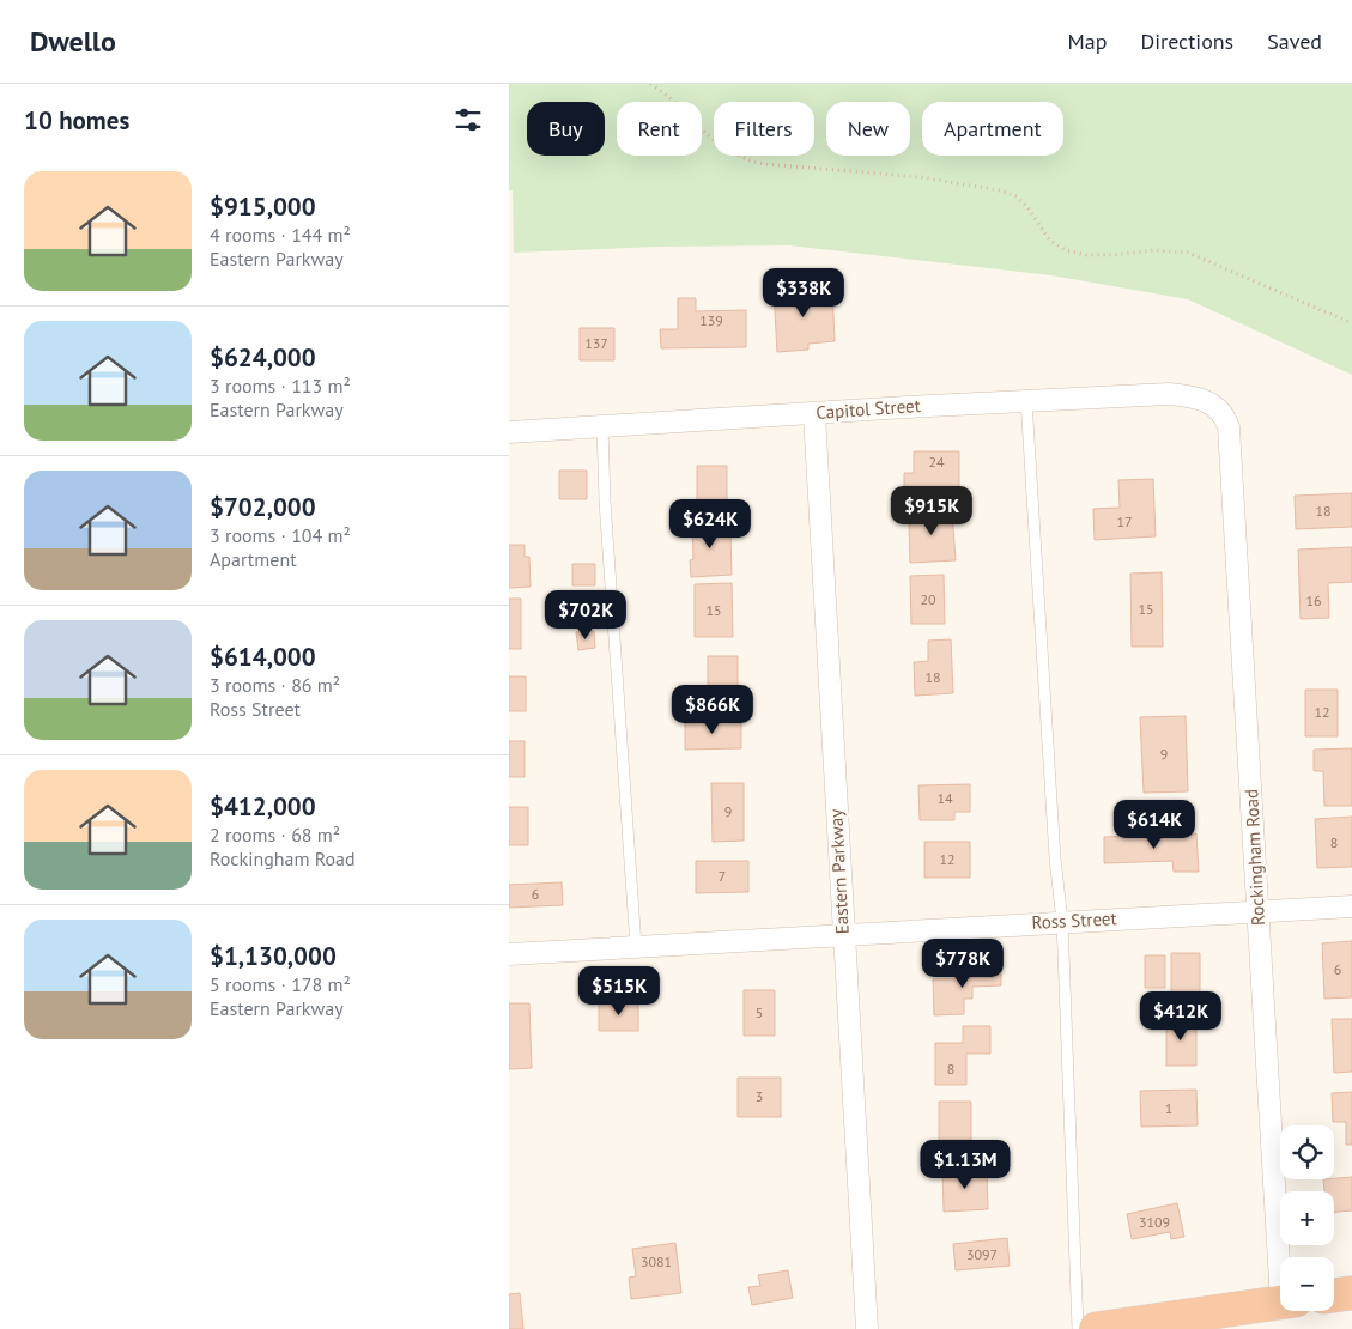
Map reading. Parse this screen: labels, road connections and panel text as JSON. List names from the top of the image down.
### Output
{
  "streets": {
    "street": [
      "Capitol Street",
      "Rockingham Road",
      "Eastern Parkway",
      "Ross Street"
    ]
  },
  "crossings": [
    ["Capitol Street", "Rockingham Road"],
    ["Capitol Street", "Eastern Parkway"],
    ["Rockingham Road", "Ross Street"],
    ["Eastern Parkway", "Ross Street"]
  ],
  "house_numbers": [
    "139",
    "137",
    "24",
    "18",
    "17",
    "20",
    "16",
    "15",
    "15",
    "18",
    "12",
    "9",
    "14",
    "9",
    "8",
    "12",
    "7",
    "6",
    "6",
    "5",
    "8",
    "3",
    "1",
    "3109",
    "3097",
    "3081"
  ],
  "page": {
    "header": "Dwello",
    "nav": ["Map", "Directions", "Saved"],
    "heading": "10 homes",
    "chip": [
      "Buy",
      "Rent",
      "Filters",
      "New",
      "Apartment"
    ],
    "list": [
      {
        "name": "$915,000",
        "note": "4 rooms · 144 m² · Eastern Parkway"
      },
      {
        "name": "$624,000",
        "note": "3 rooms · 113 m² · Eastern Parkway"
      },
      {
        "name": "$702,000",
        "note": "3 rooms · 104 m² · Apartment"
      },
      {
        "name": "$614,000",
        "note": "3 rooms · 86 m² · Ross Street"
      },
      {
        "name": "$412,000",
        "note": "2 rooms · 68 m² · Rockingham Road"
      },
      {
        "name": "$1,130,000",
        "note": "5 rooms · 178 m² · Eastern Parkway"
      }
    ],
    "price": [
      "$338K",
      "$915K",
      "$624K",
      "$702K",
      "$866K",
      "$614K",
      "$778K",
      "$515K",
      "$412K",
      "$1.13M"
    ],
    "map_buttons": ["+", "−"]
  }
}
